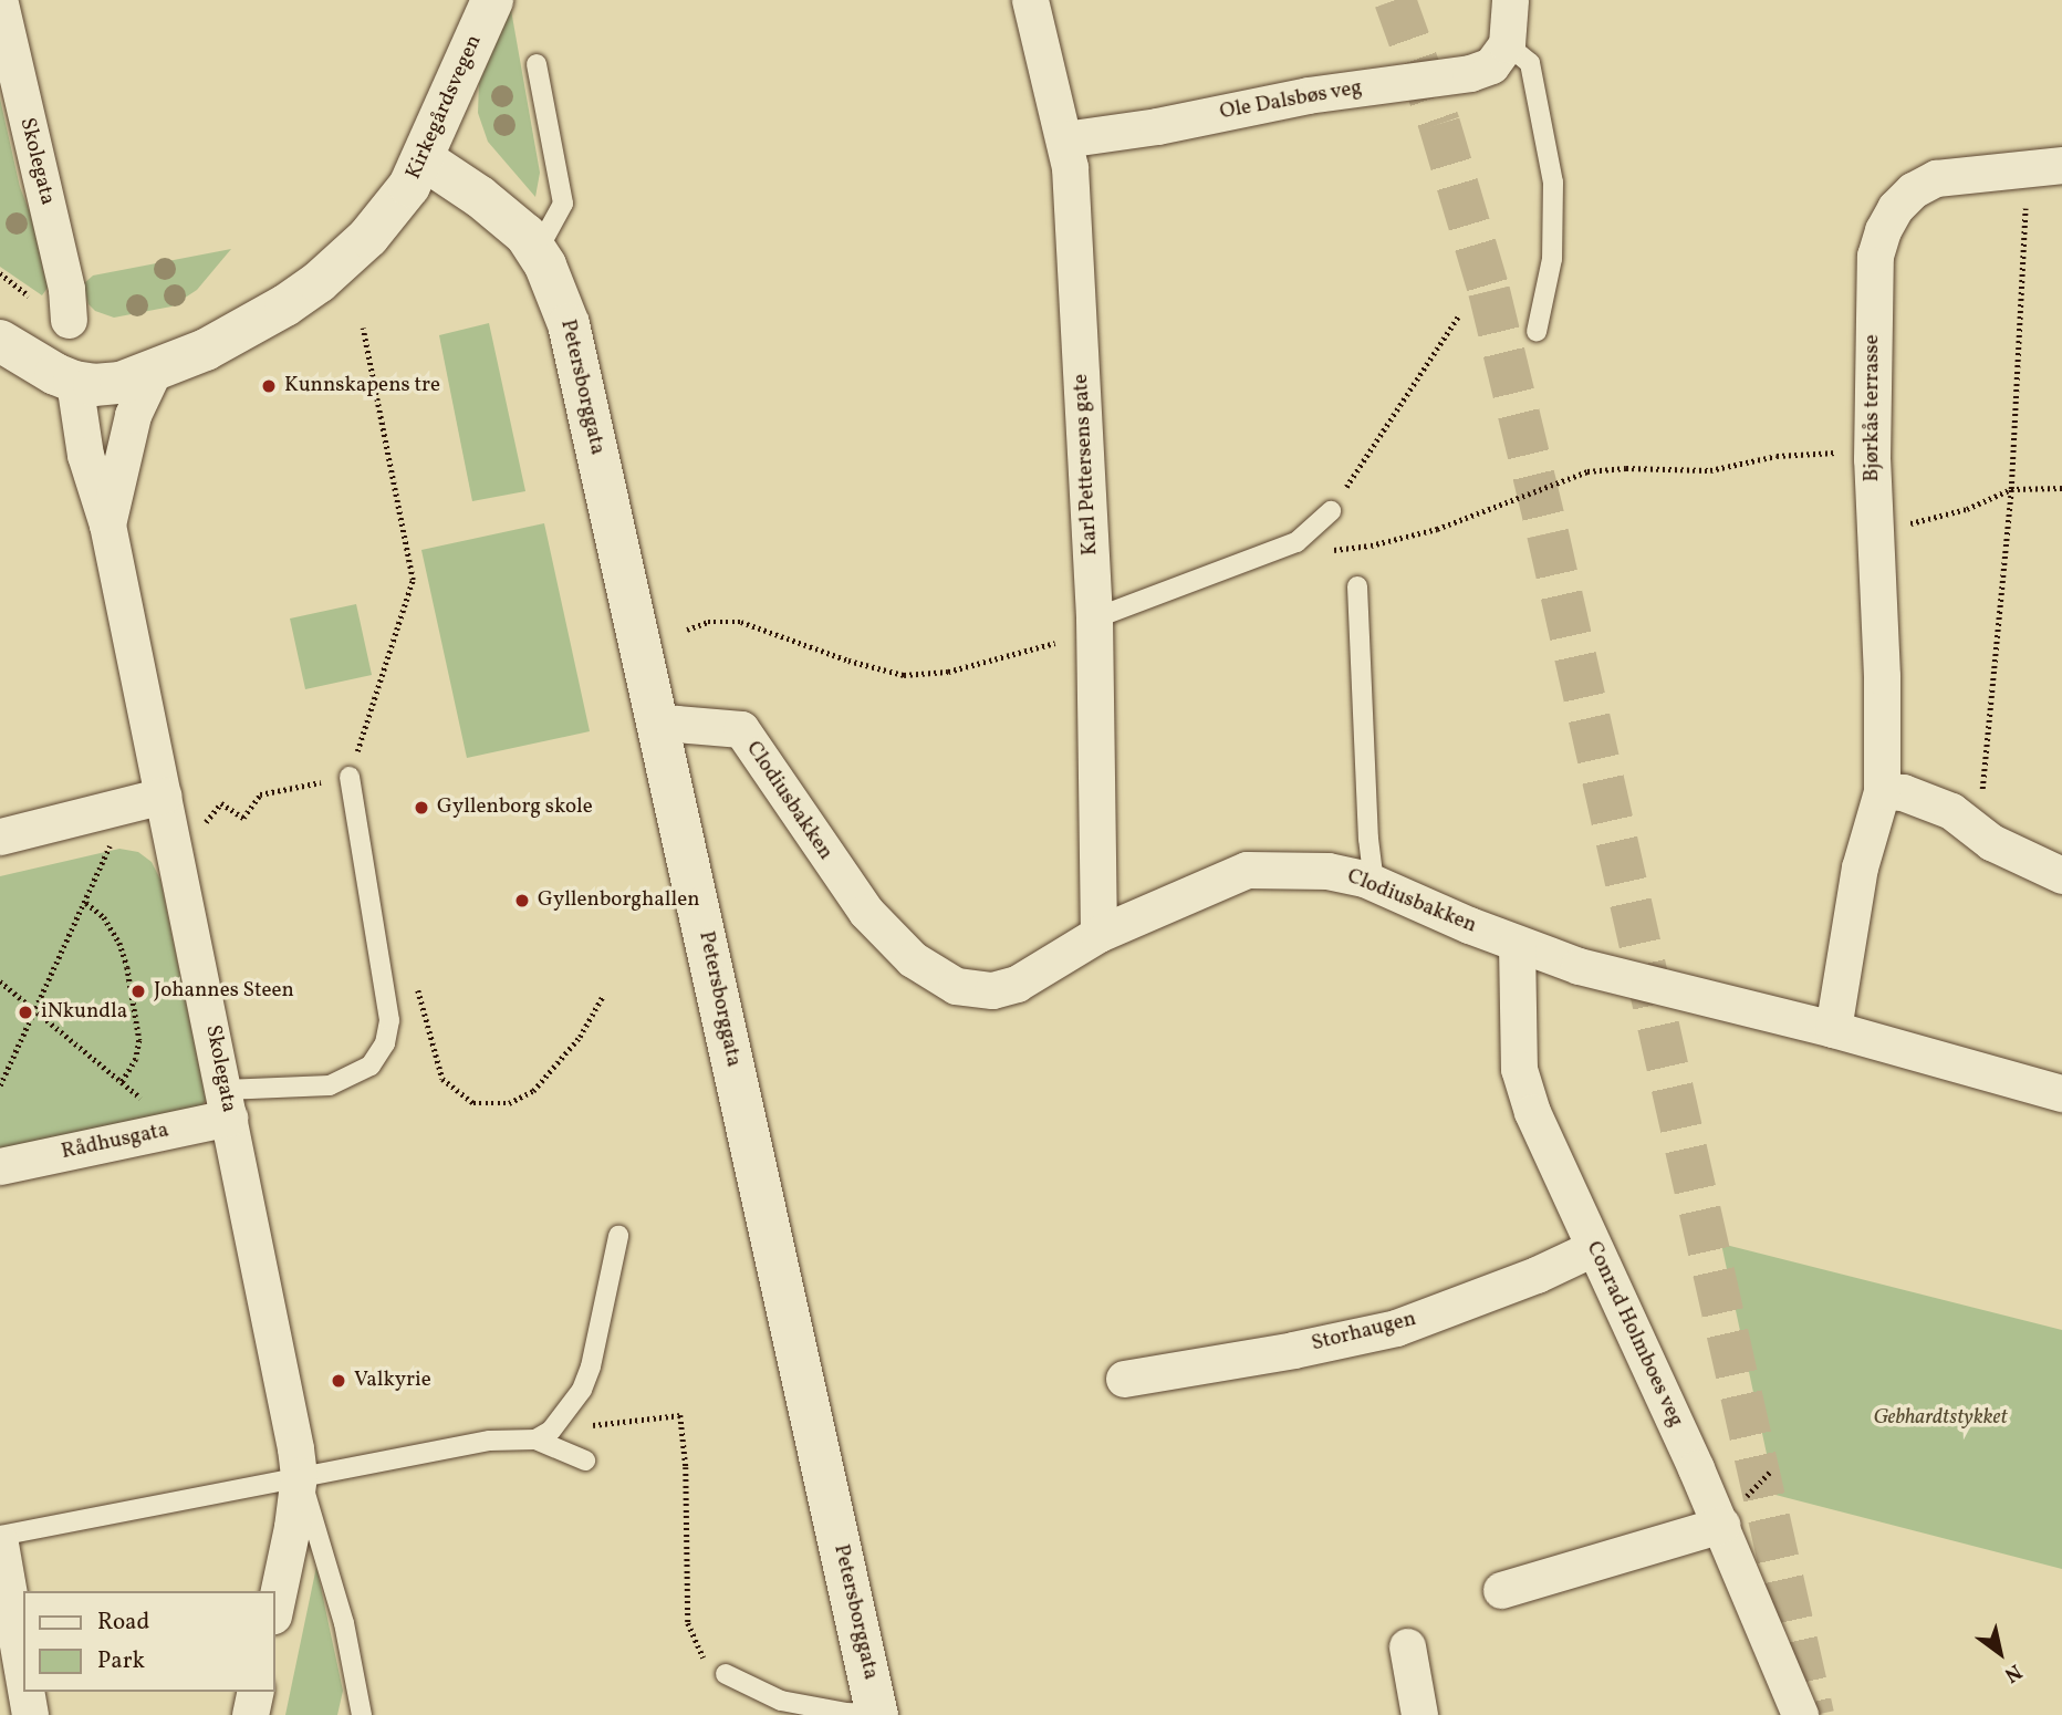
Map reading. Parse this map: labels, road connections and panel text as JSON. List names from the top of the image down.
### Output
{
  "streets": {
    "street": [
      "Ole Dalsbøs veg",
      "Kirkegårdsvegen",
      "Skolegata",
      "Petersborggata",
      "Bjørkås terrasse",
      "Karl Pettersens gate",
      "Clodiusbakken",
      "Rådhusgata",
      "Storhaugen",
      "Conrad Holmboes veg"
    ]
  },
  "crossings": [
    ["Ole Dalsbøs veg", "Karl Pettersens gate"],
    ["Kirkegårdsvegen", "Skolegata"],
    ["Kirkegårdsvegen", "Petersborggata"],
    ["Skolegata", "Rådhusgata"],
    ["Petersborggata", "Clodiusbakken"],
    ["Bjørkås terrasse", "Clodiusbakken"],
    ["Karl Pettersens gate", "Clodiusbakken"],
    ["Clodiusbakken", "Conrad Holmboes veg"],
    ["Storhaugen", "Conrad Holmboes veg"]
  ],
  "parks": ["Gebhardtstykket"],
  "places": [
    "Kunnskapens tre",
    "Gyllenborg skole",
    "Gyllenborghallen",
    "Johannes Steen",
    "iNkundla",
    "Valkyrie"
  ],
  "legend": ["Road", "Park"],
  "north": "bottom right"
}
